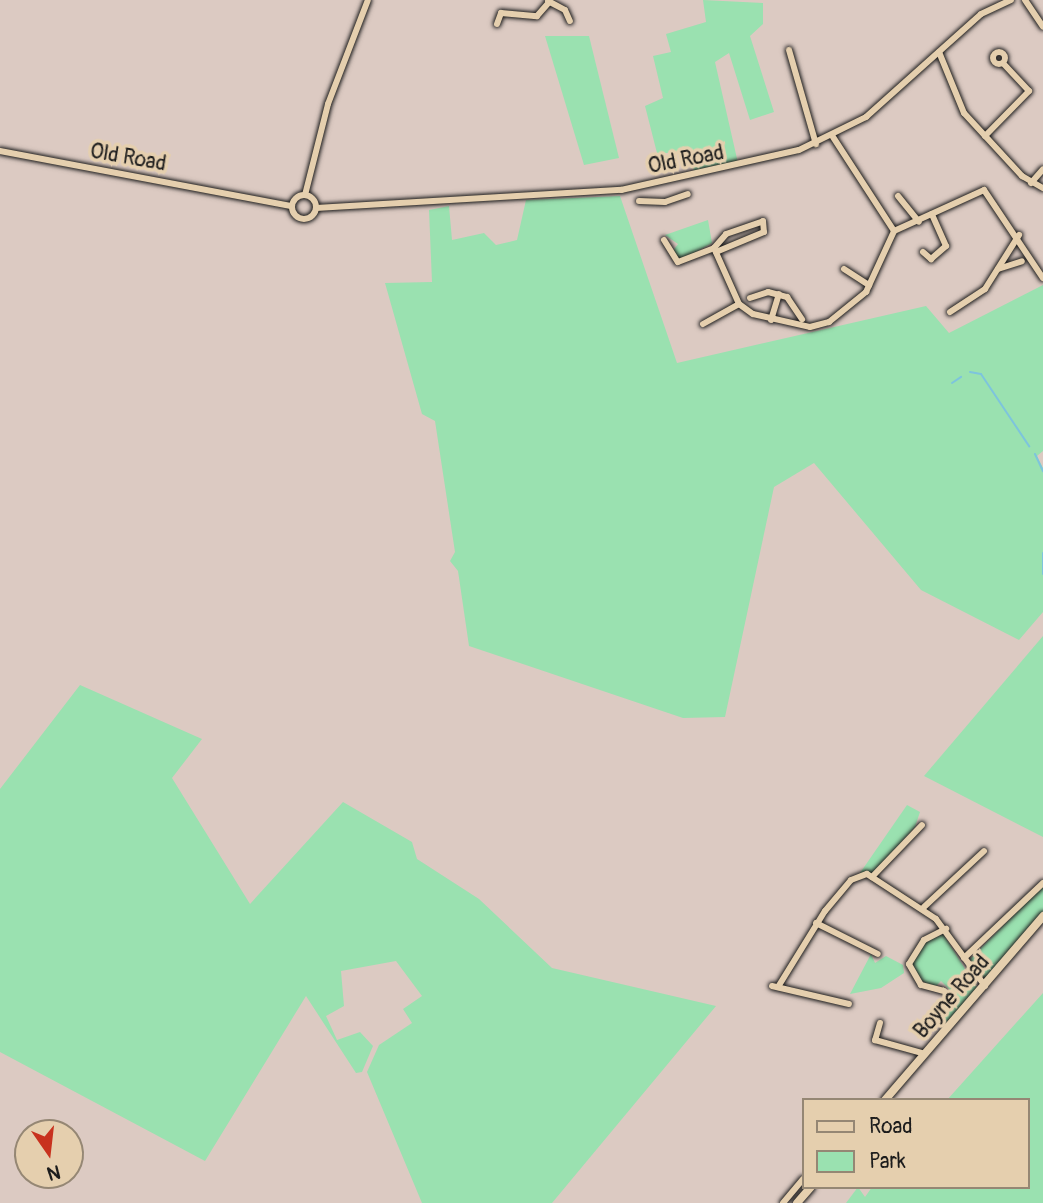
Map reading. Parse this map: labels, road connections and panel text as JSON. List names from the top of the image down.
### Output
{
  "streets": {
    "street": ["Old Road", "Boyne Road"]
  },
  "legend": ["Road", "Park"],
  "north": "bottom"
}
